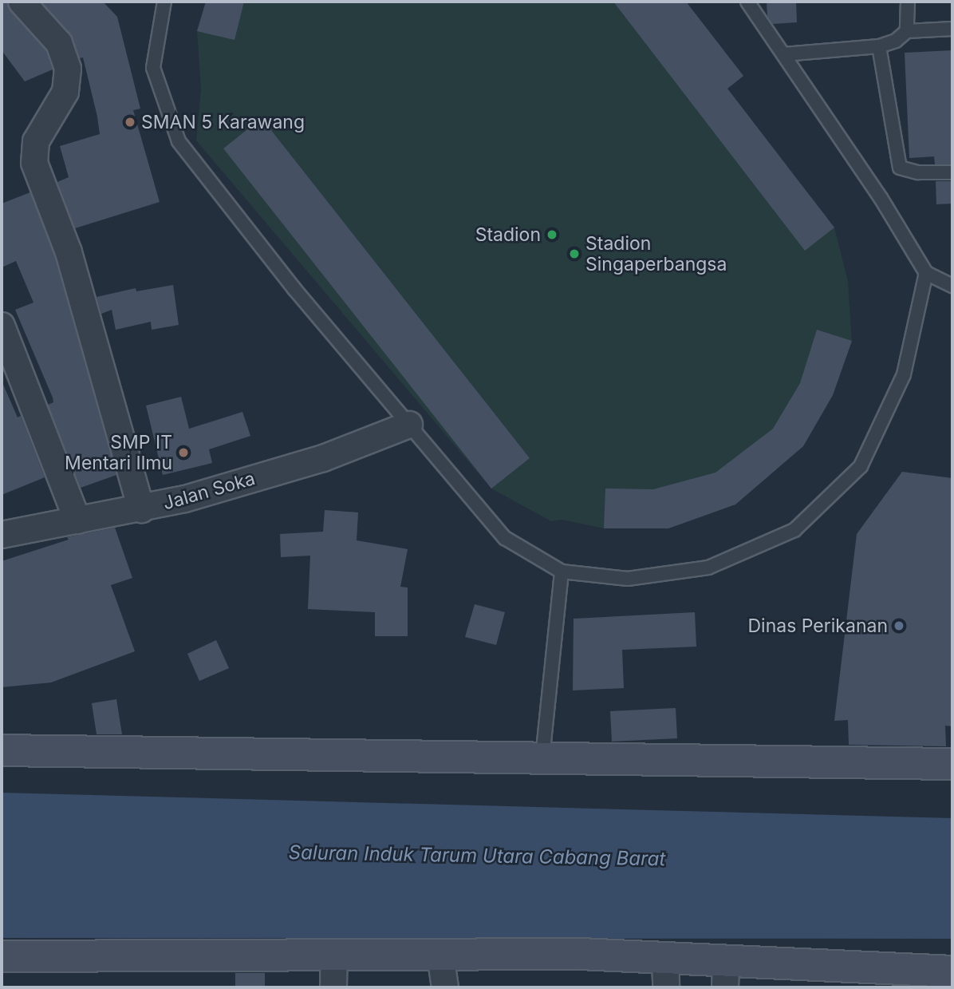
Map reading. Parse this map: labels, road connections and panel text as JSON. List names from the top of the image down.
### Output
{
  "streets": {
    "street": ["Jalan Soka"]
  },
  "water": ["Saluran Induk Tarum Utara Cabang Barat"],
  "places": [
    "SMAN 5 Karawang",
    "Stadion",
    "Stadion Singaperbangsa",
    "SMP IT Mentari Ilmu",
    "Dinas Perikanan"
  ]
}
